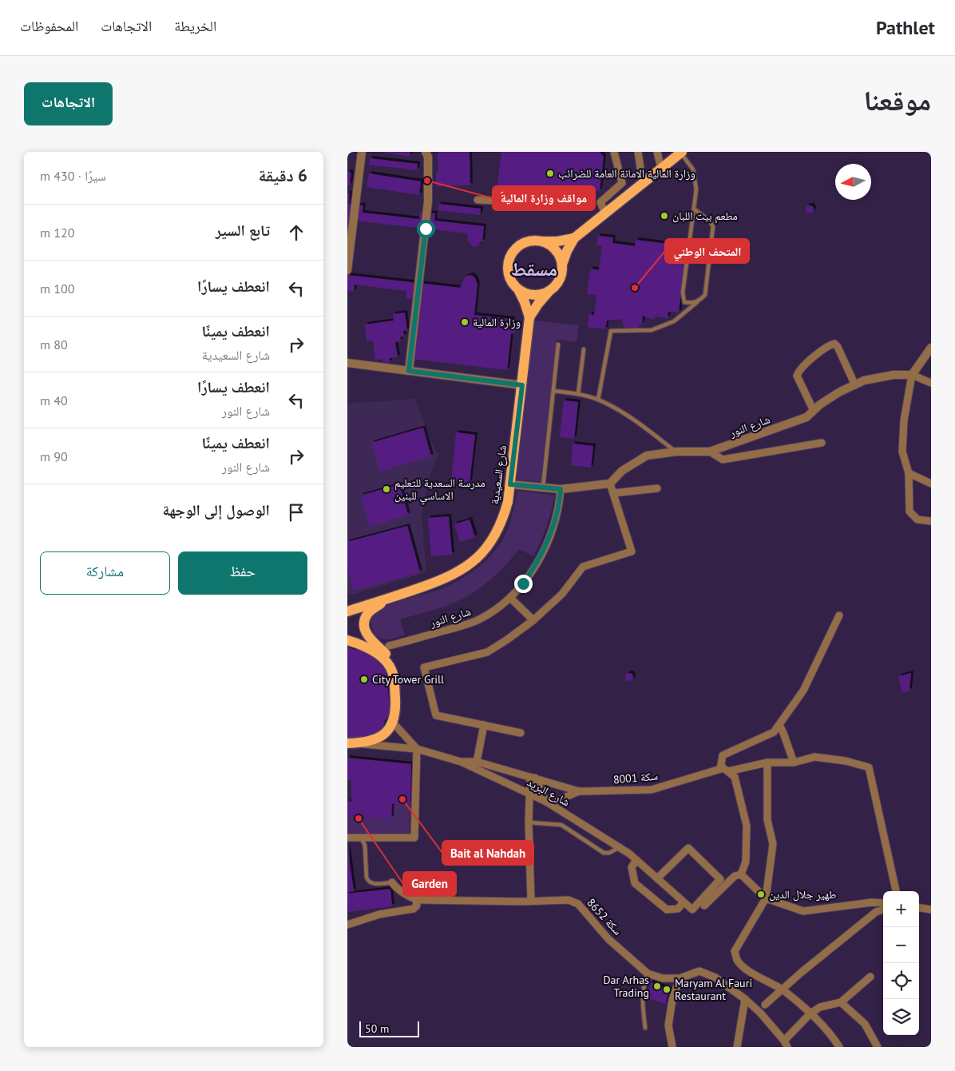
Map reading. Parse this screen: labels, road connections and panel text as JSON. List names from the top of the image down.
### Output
{
  "streets": {
    "main road": ["شارع السعيدية"],
    "street": [
      "شارع النور",
      "سكة 8001",
      "شارع البريد",
      "سكة 8652"
    ]
  },
  "crossings": [
    ["سكة 8001", "شارع البريد"]
  ],
  "districts": ["مسقط"],
  "places": [
    "وزارة المالية الامانة العامة للضرائب",
    "َمواقف وزارة المالية",
    "مطعم بيت اللبان",
    "المتحف الوطني",
    "وزارة المالية",
    "مدرسة السعدية للتعليم الاساسي للبنين",
    "City Tower Grill",
    "Bait al Nahdah",
    "Garden",
    "طهير جلال الدين",
    "Dar Arhas Trading",
    "Maryam Al Fauri Restaurant"
  ],
  "scale_bar": "50 m",
  "north": "left",
  "page": {
    "header": "Pathlet",
    "nav": ["الخريطة", "الاتجاهات", "المحفوظات"],
    "title": "موقعنا",
    "buttons": [
      "الاتجاهات",
      ["حفظ", "مشاركة"]
    ],
    "heading": ["6 دقيقة", "سيرًا · 430 m"],
    "list": [
      ["تابع السير", "120 m"],
      ["انعطف يسارًا", "100 m"],
      ["انعطف يمينًا", "شارع السعيدية", "80 m"],
      ["انعطف يسارًا", "شارع النور", "40 m"],
      ["انعطف يمينًا", "شارع النور", "90 m"],
      "الوصول إلى الوجهة"
    ],
    "map_buttons": ["+", "−"],
    "scale": "50 m"
  }
}
